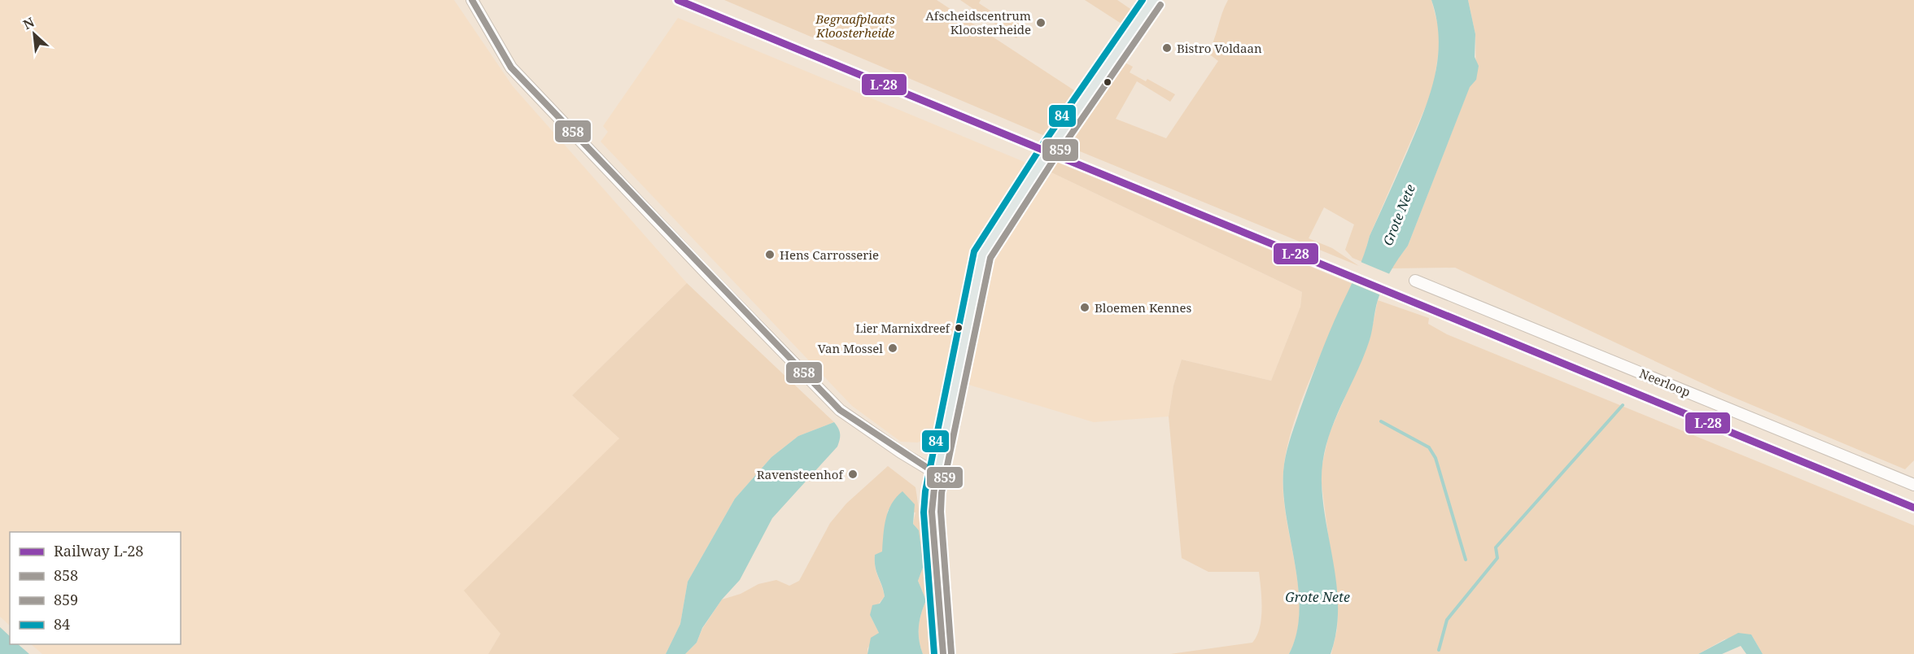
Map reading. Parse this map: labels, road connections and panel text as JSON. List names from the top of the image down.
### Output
{
  "streets": {
    "street": ["Neerloop"]
  },
  "water": ["Grote Nete"],
  "parks": ["Begraafplaats Kloosterheide"],
  "places": [
    "Afscheidscentrum Kloosterheide",
    "Bistro Voldaan",
    "Hens Carrosserie",
    "Bloemen Kennes",
    "Lier Marnixdreef",
    "Van Mossel",
    "Ravensteenhof"
  ],
  "lines": [
    "rail line L-28",
    "transit line 858",
    "transit line 84",
    "transit line 859"
  ],
  "legend": [
    "Railway L-28",
    "858",
    "859",
    "84"
  ],
  "north": "top left"
}
